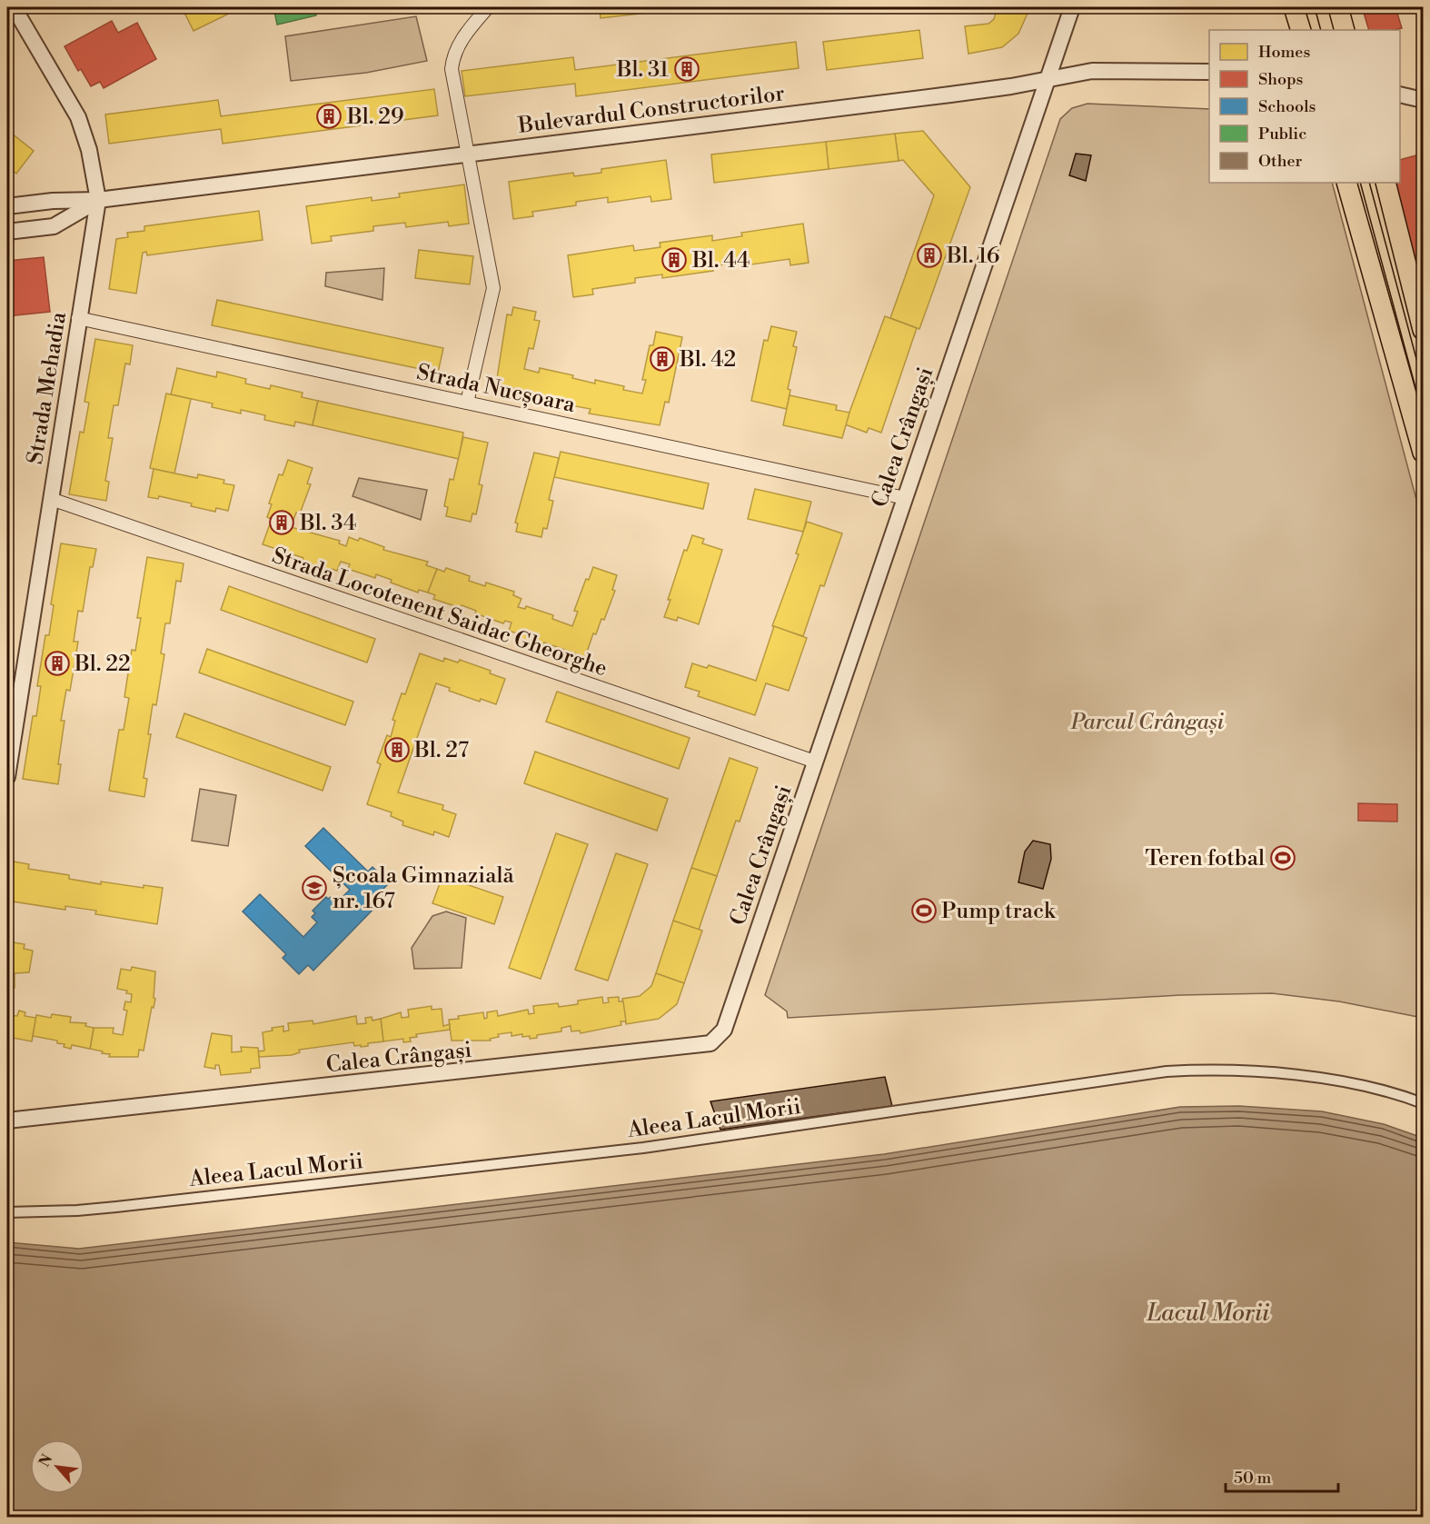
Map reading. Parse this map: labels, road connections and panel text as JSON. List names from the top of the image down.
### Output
{
  "streets": {
    "street": [
      "Bulevardul Constructorilor",
      "Strada Mehadia",
      "Strada Nucșoara",
      "Calea Crângași",
      "Strada Locotenent Saidac Gheorghe",
      "Aleea Lacul Morii"
    ]
  },
  "crossings": [
    ["Bulevardul Constructorilor", "Strada Mehadia"],
    ["Bulevardul Constructorilor", "Calea Crângași"],
    ["Strada Mehadia", "Strada Nucșoara"],
    ["Strada Mehadia", "Strada Locotenent Saidac Gheorghe"],
    ["Strada Nucșoara", "Calea Crângași"],
    ["Calea Crângași", "Strada Locotenent Saidac Gheorghe"]
  ],
  "water": ["Lacul Morii"],
  "parks": ["Parcul Crângași"],
  "places": {
    "building": [
      "Bl. 31",
      "Bl. 29",
      "Bl. 16",
      "Bl. 44",
      "Bl. 42",
      "Bl. 34",
      "Bl. 22",
      "Bl. 27"
    ],
    "sports": ["Teren fotbal", "Pump track"],
    "school or university": ["Școala Gimnazială nr. 167"]
  },
  "legend": [
    "Homes",
    "Shops",
    "Schools",
    "Public",
    "Other"
  ],
  "scale_bar": "50 m",
  "north": "top left"
}
